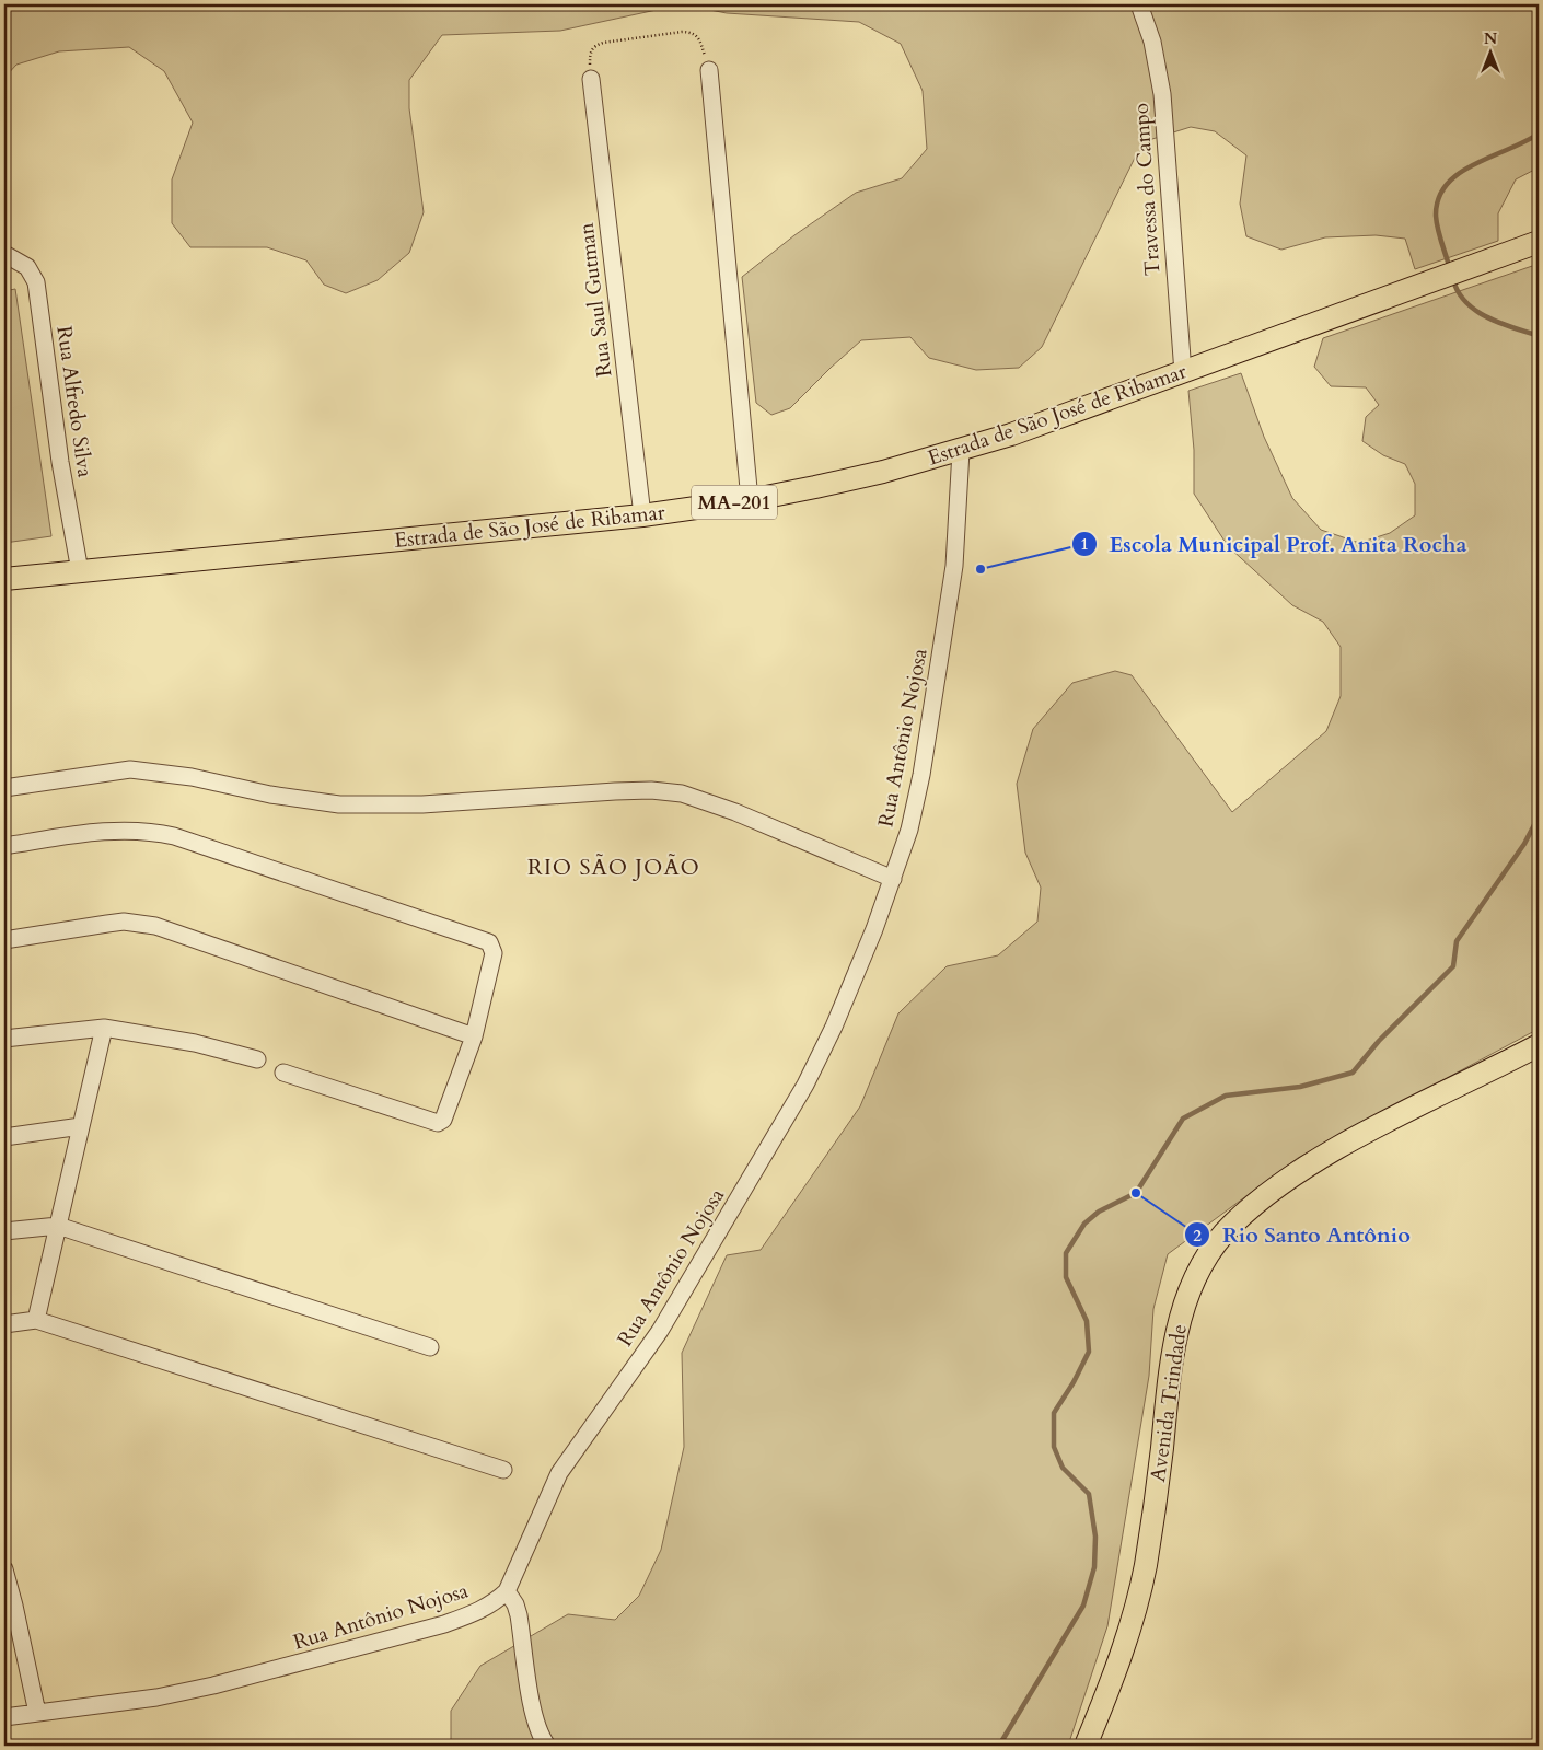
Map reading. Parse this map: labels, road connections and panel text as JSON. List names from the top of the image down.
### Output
{
  "streets": {
    "main road": ["Estrada de São José de Ribamar", "MA-201", "Avenida Trindade"],
    "street": [
      "Travessa do Campo",
      "Rua Saul Gutman",
      "Rua Alfredo Silva",
      "Rua Antônio Nojosa"
    ]
  },
  "crossings": [
    ["Travessa do Campo", "Estrada de São José de Ribamar"],
    ["Rua Saul Gutman", "Estrada de São José de Ribamar"],
    ["Rua Alfredo Silva", "Estrada de São José de Ribamar"],
    ["Estrada de São José de Ribamar", "Rua Antônio Nojosa"]
  ],
  "districts": ["RIO SÃO JOÃO"],
  "places": ["Escola Municipal Prof. Anita Rocha", "Rio Santo Antônio"],
  "north": "top"
}
